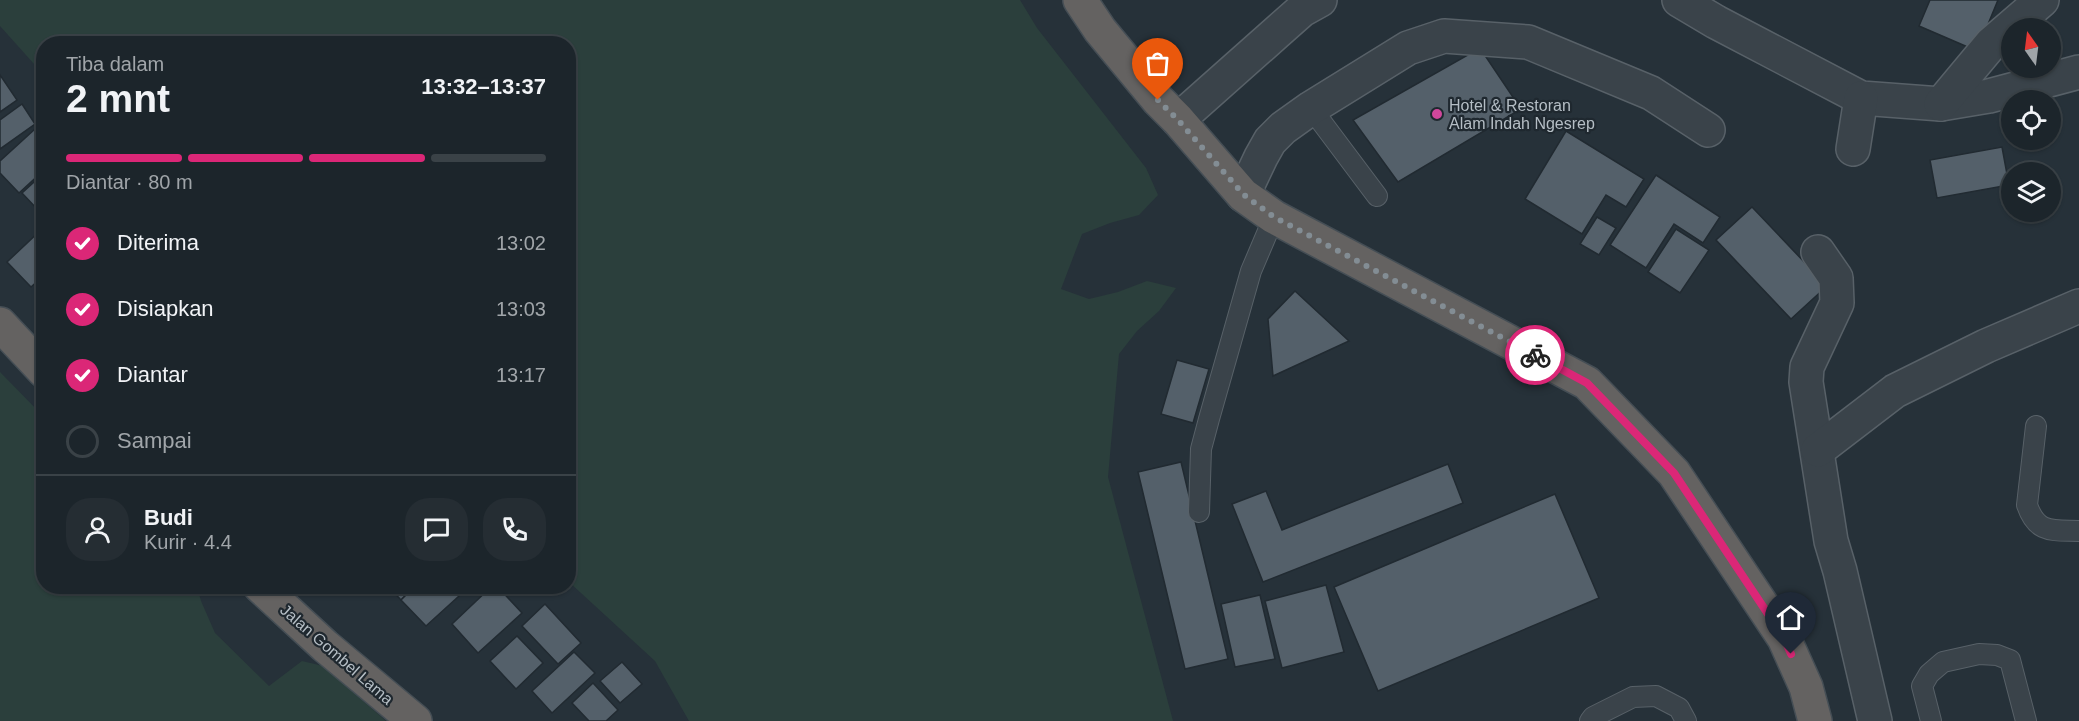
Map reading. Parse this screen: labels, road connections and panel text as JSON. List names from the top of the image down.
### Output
{
  "streets": {
    "highway": ["Jalan Gombel Lama"]
  },
  "places": ["Hotel & Restoran Alam Indah Ngesrep"],
  "north": "top",
  "page": {
    "heading": ["2 mnt", "Tiba dalam", "13:32–13:37"],
    "panel": ["Budi", "Kurir · 4.4"],
    "bar": "Diantar · 80 m",
    "list": [
      ["Diterima", "13:02"],
      ["Disiapkan", "13:03"],
      ["Diantar", "13:17"],
      "Sampai"
    ]
  }
}
